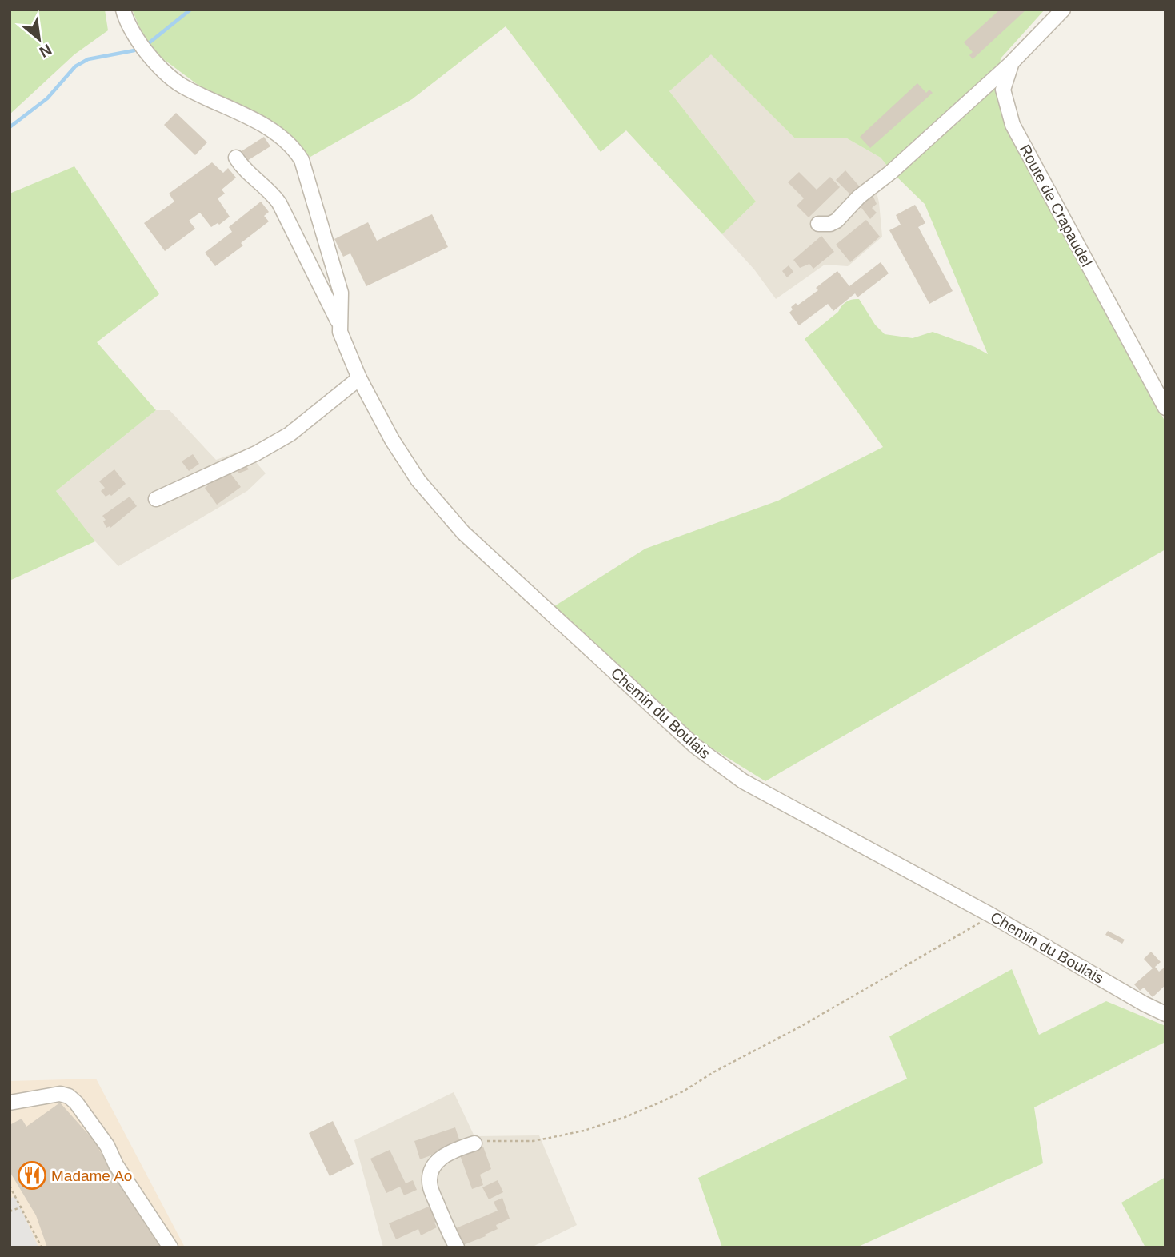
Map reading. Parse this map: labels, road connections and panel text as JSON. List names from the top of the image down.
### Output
{
  "streets": {
    "street": ["Route de Crapaudel", "Chemin du Boulais"]
  },
  "places": {
    "restaurant": ["Madame Ao"]
  },
  "north": "bottom right"
}
